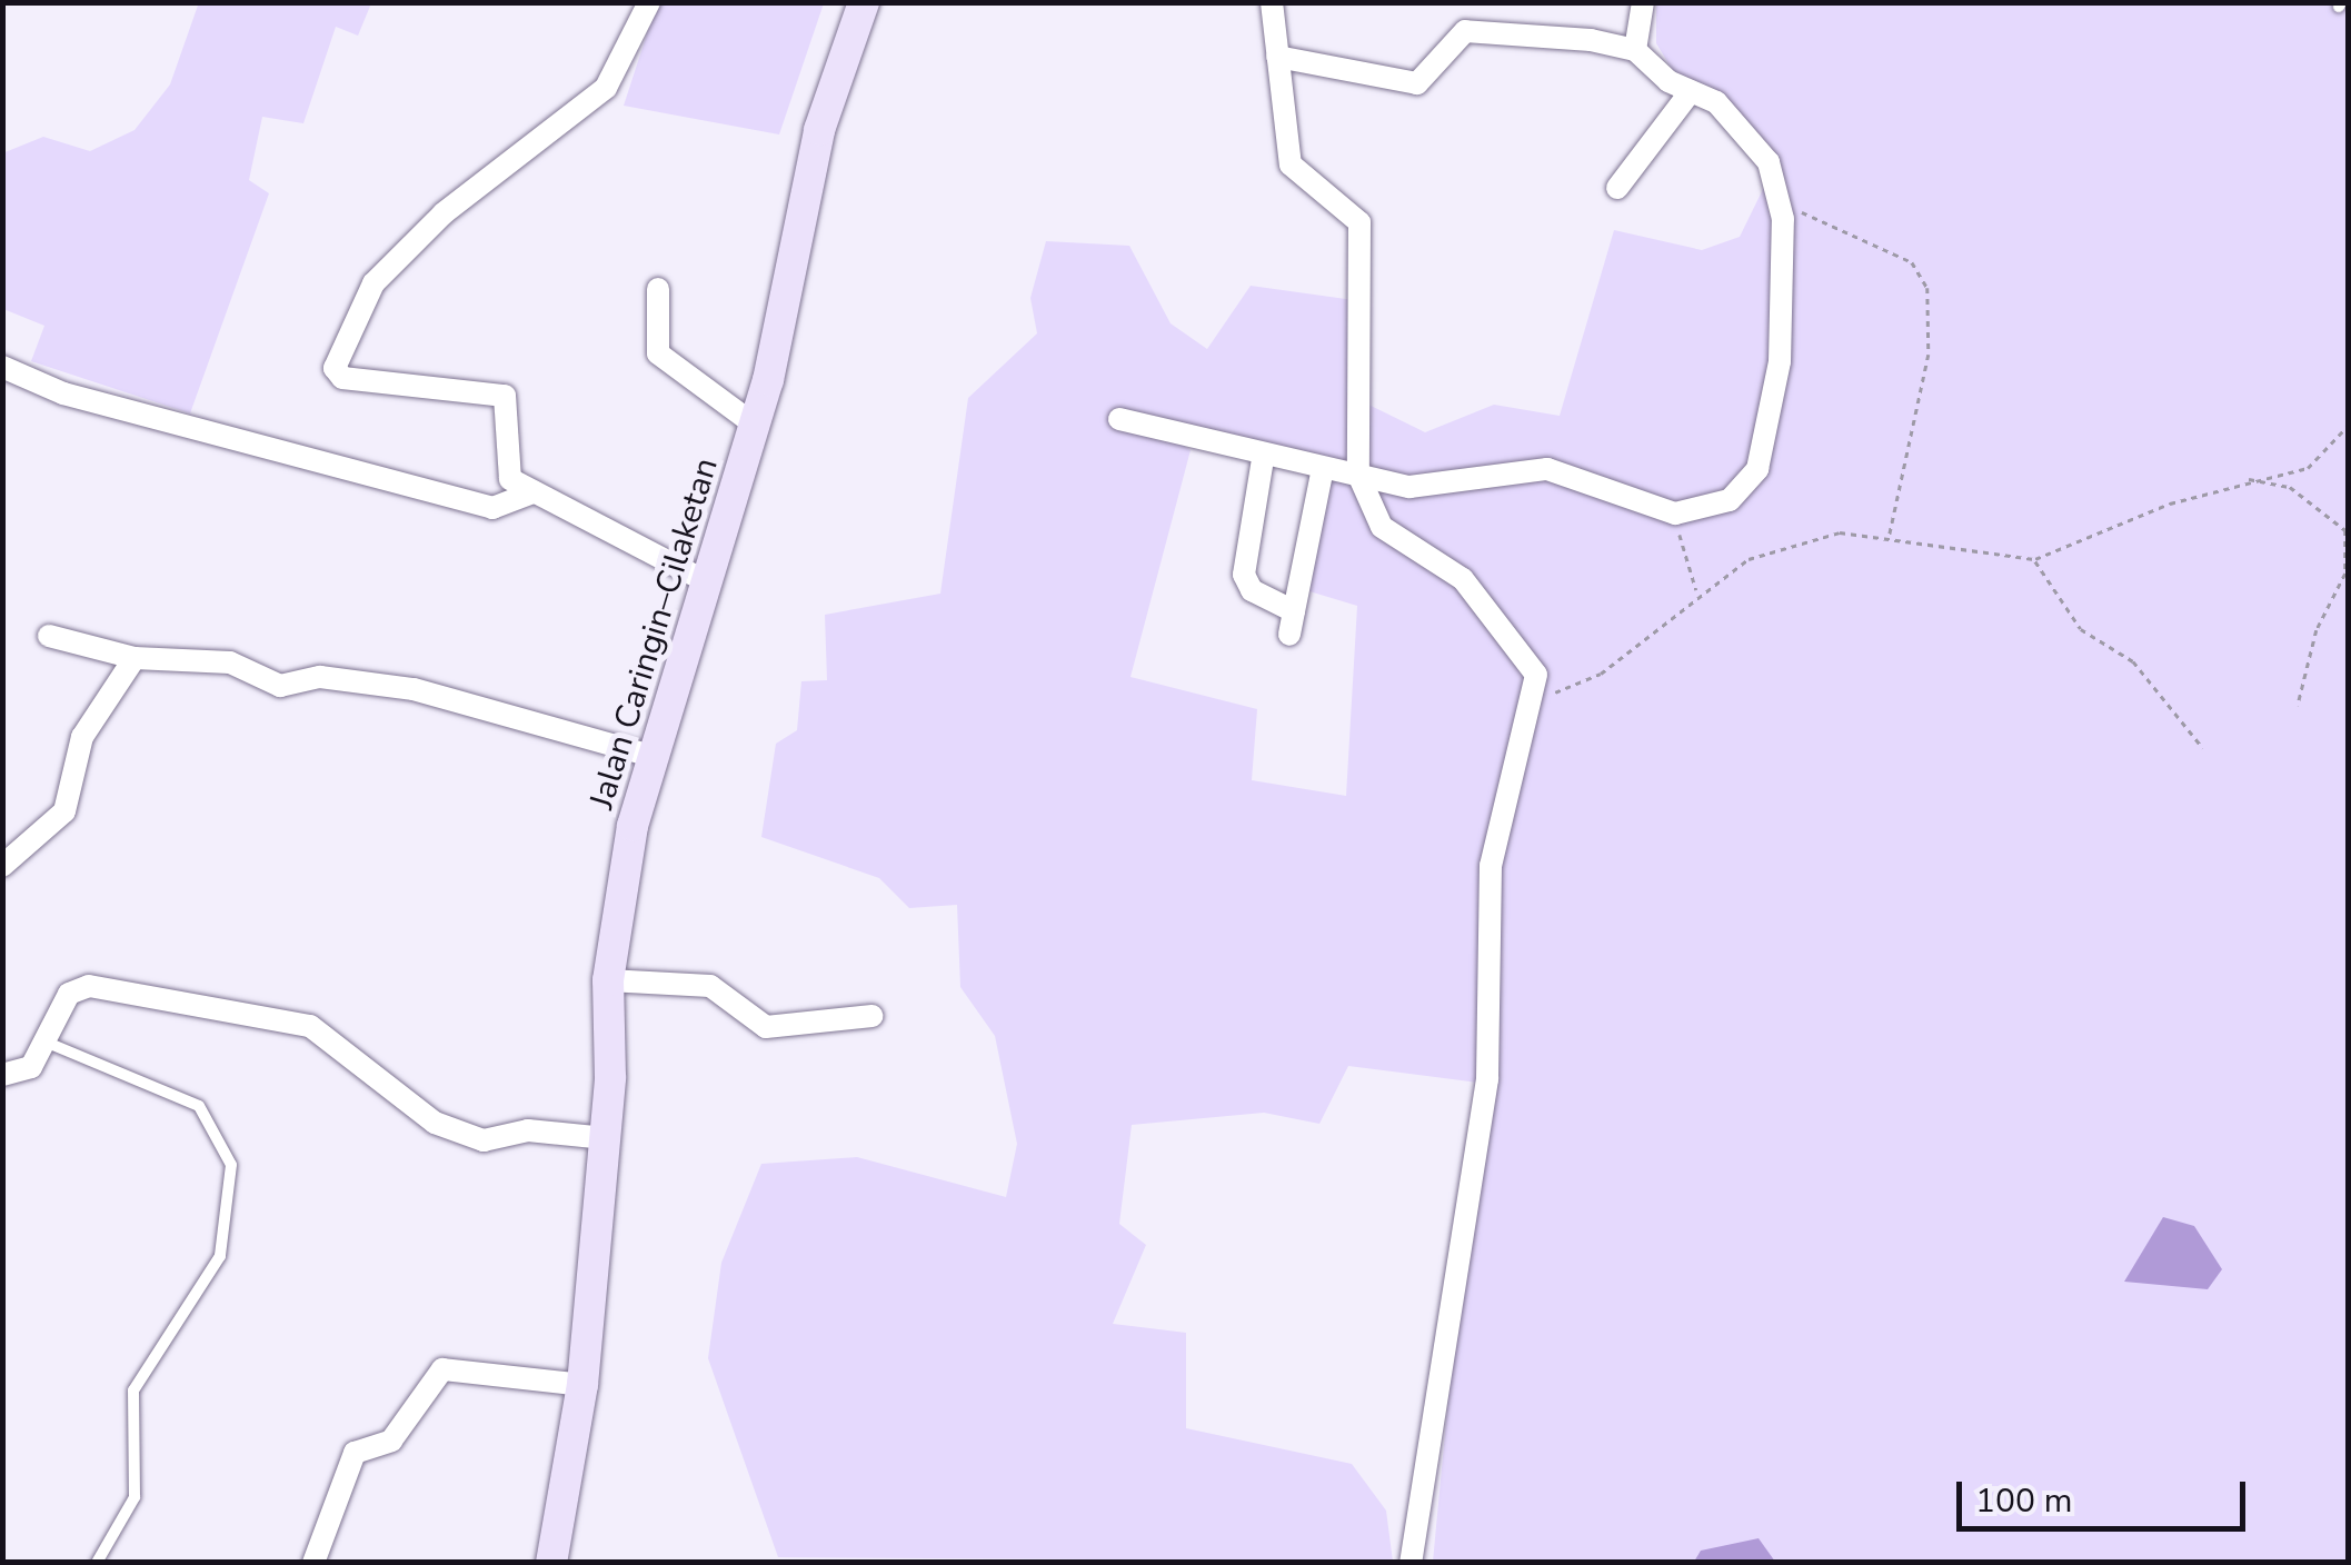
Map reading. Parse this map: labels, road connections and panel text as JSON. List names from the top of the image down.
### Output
{
  "streets": {
    "street": ["Jalan Caringin–Cilaketan"]
  },
  "scale_bar": "100 m"
}
